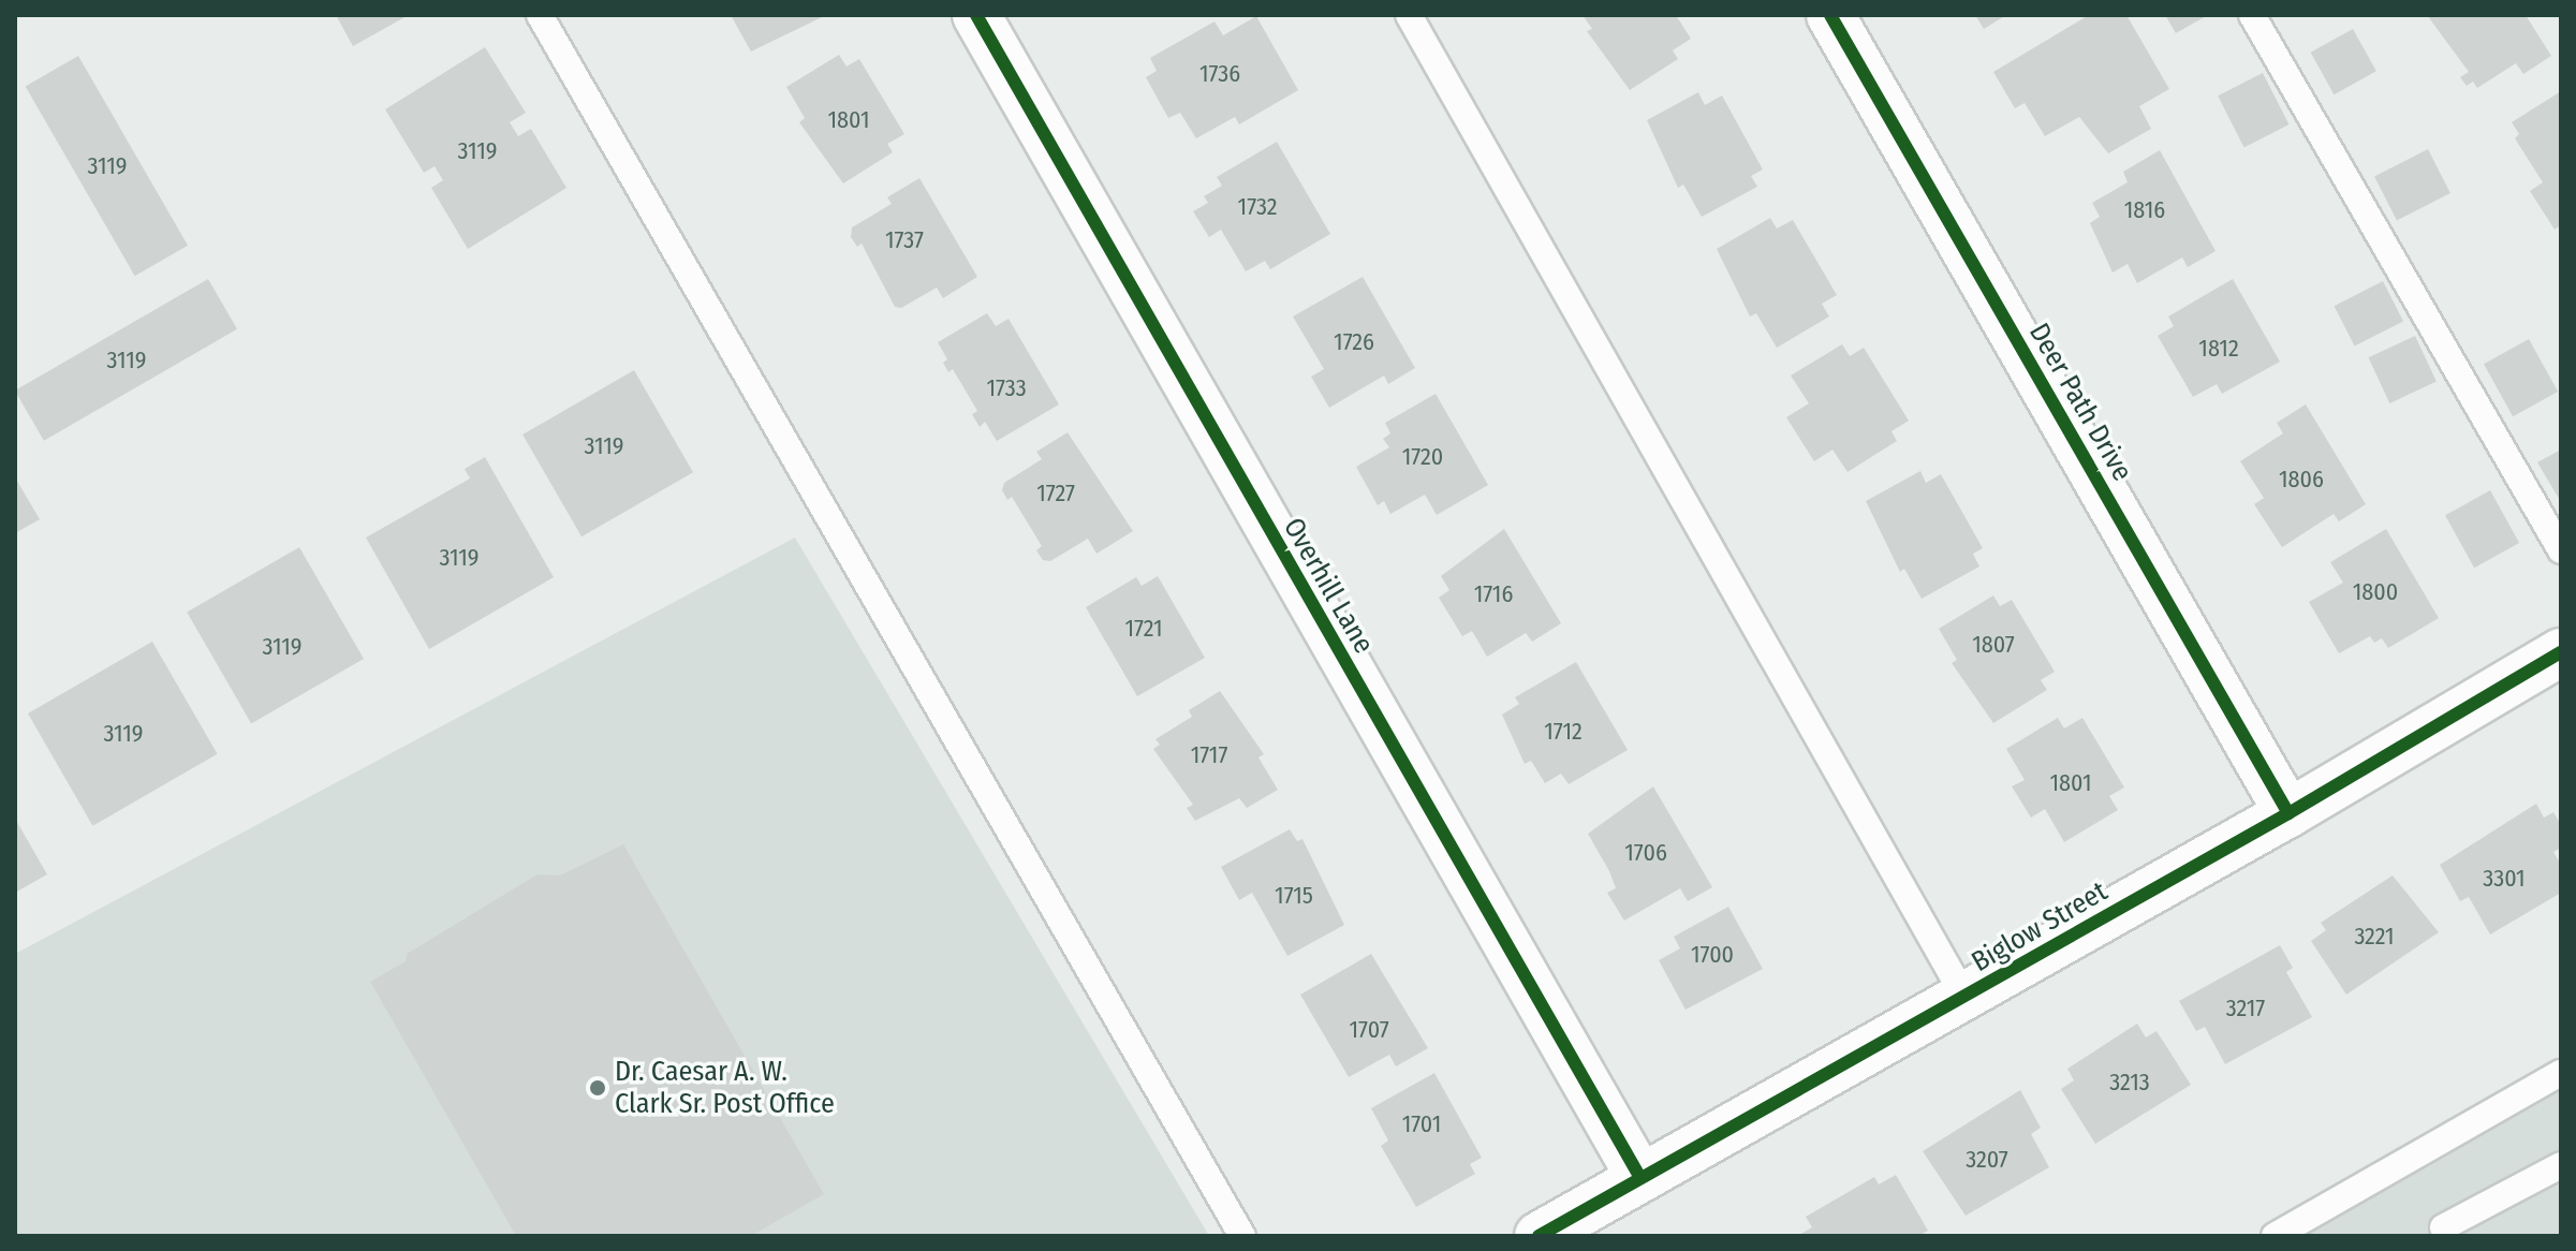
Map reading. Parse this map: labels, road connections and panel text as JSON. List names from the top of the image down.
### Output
{
  "streets": {
    "street": ["Deer Path Drive", "Overhill Lane", "Biglow Street"]
  },
  "crossings": [
    ["Deer Path Drive", "Biglow Street"],
    ["Overhill Lane", "Biglow Street"]
  ],
  "places": ["Dr. Caesar A. W. Clark Sr. Post Office"],
  "house_numbers": [
    "1736",
    "1801",
    "3119",
    "3119",
    "1732",
    "1816",
    "1737",
    "1726",
    "1812",
    "3119",
    "1733",
    "3119",
    "1720",
    "1806",
    "1727",
    "3119",
    "1800",
    "1716",
    "1721",
    "1807",
    "3119",
    "1712",
    "3119",
    "1717",
    "1801",
    "1706",
    "3301",
    "1715",
    "3221",
    "1700",
    "3217",
    "1707",
    "3213",
    "1701",
    "3207"
  ]
}
